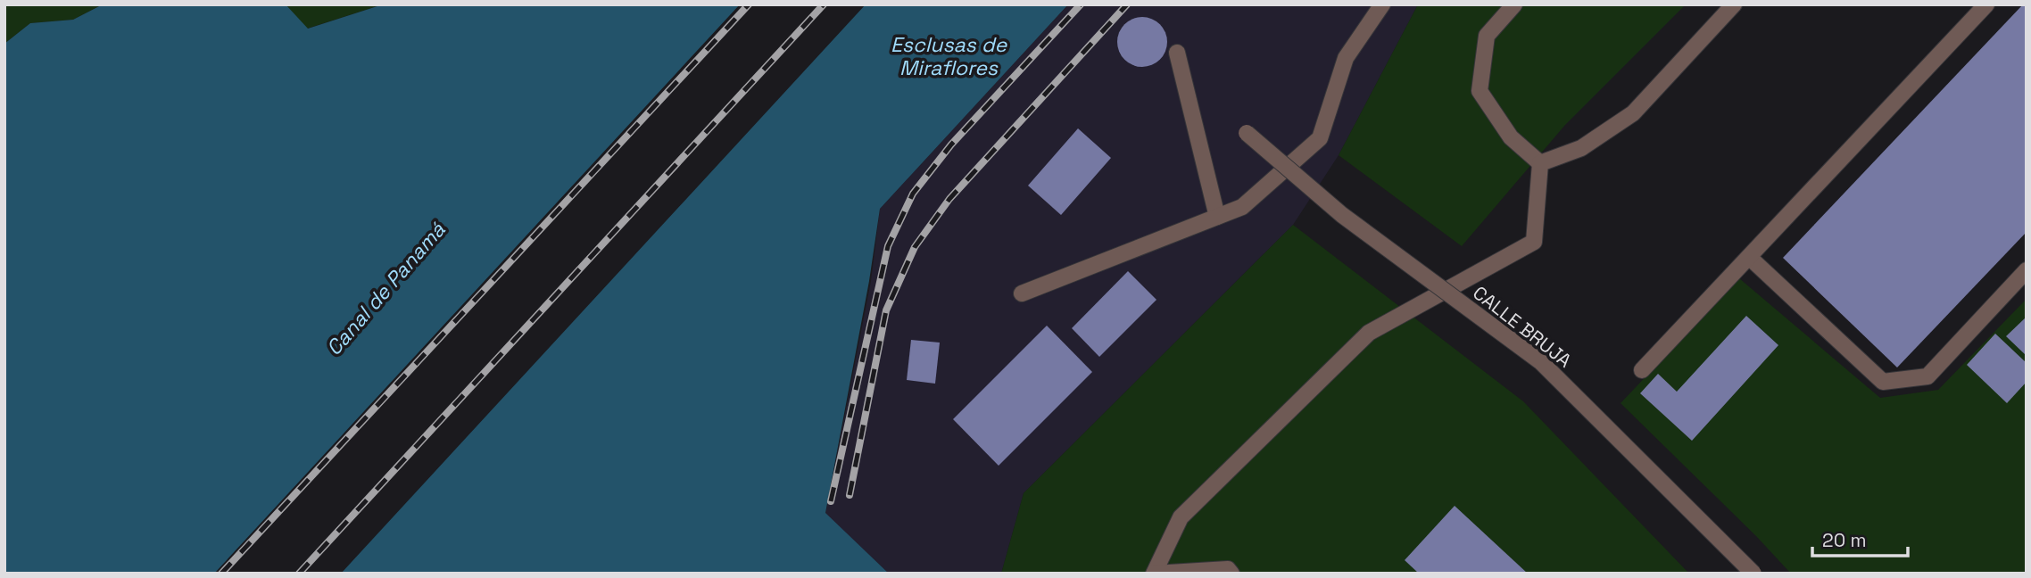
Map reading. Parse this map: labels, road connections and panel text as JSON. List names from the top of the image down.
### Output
{
  "streets": {
    "lane": ["CALLE BRUJA"]
  },
  "water": ["Esclusas de Miraflores", "Canal de Panamá"],
  "scale_bar": "20 m"
}
